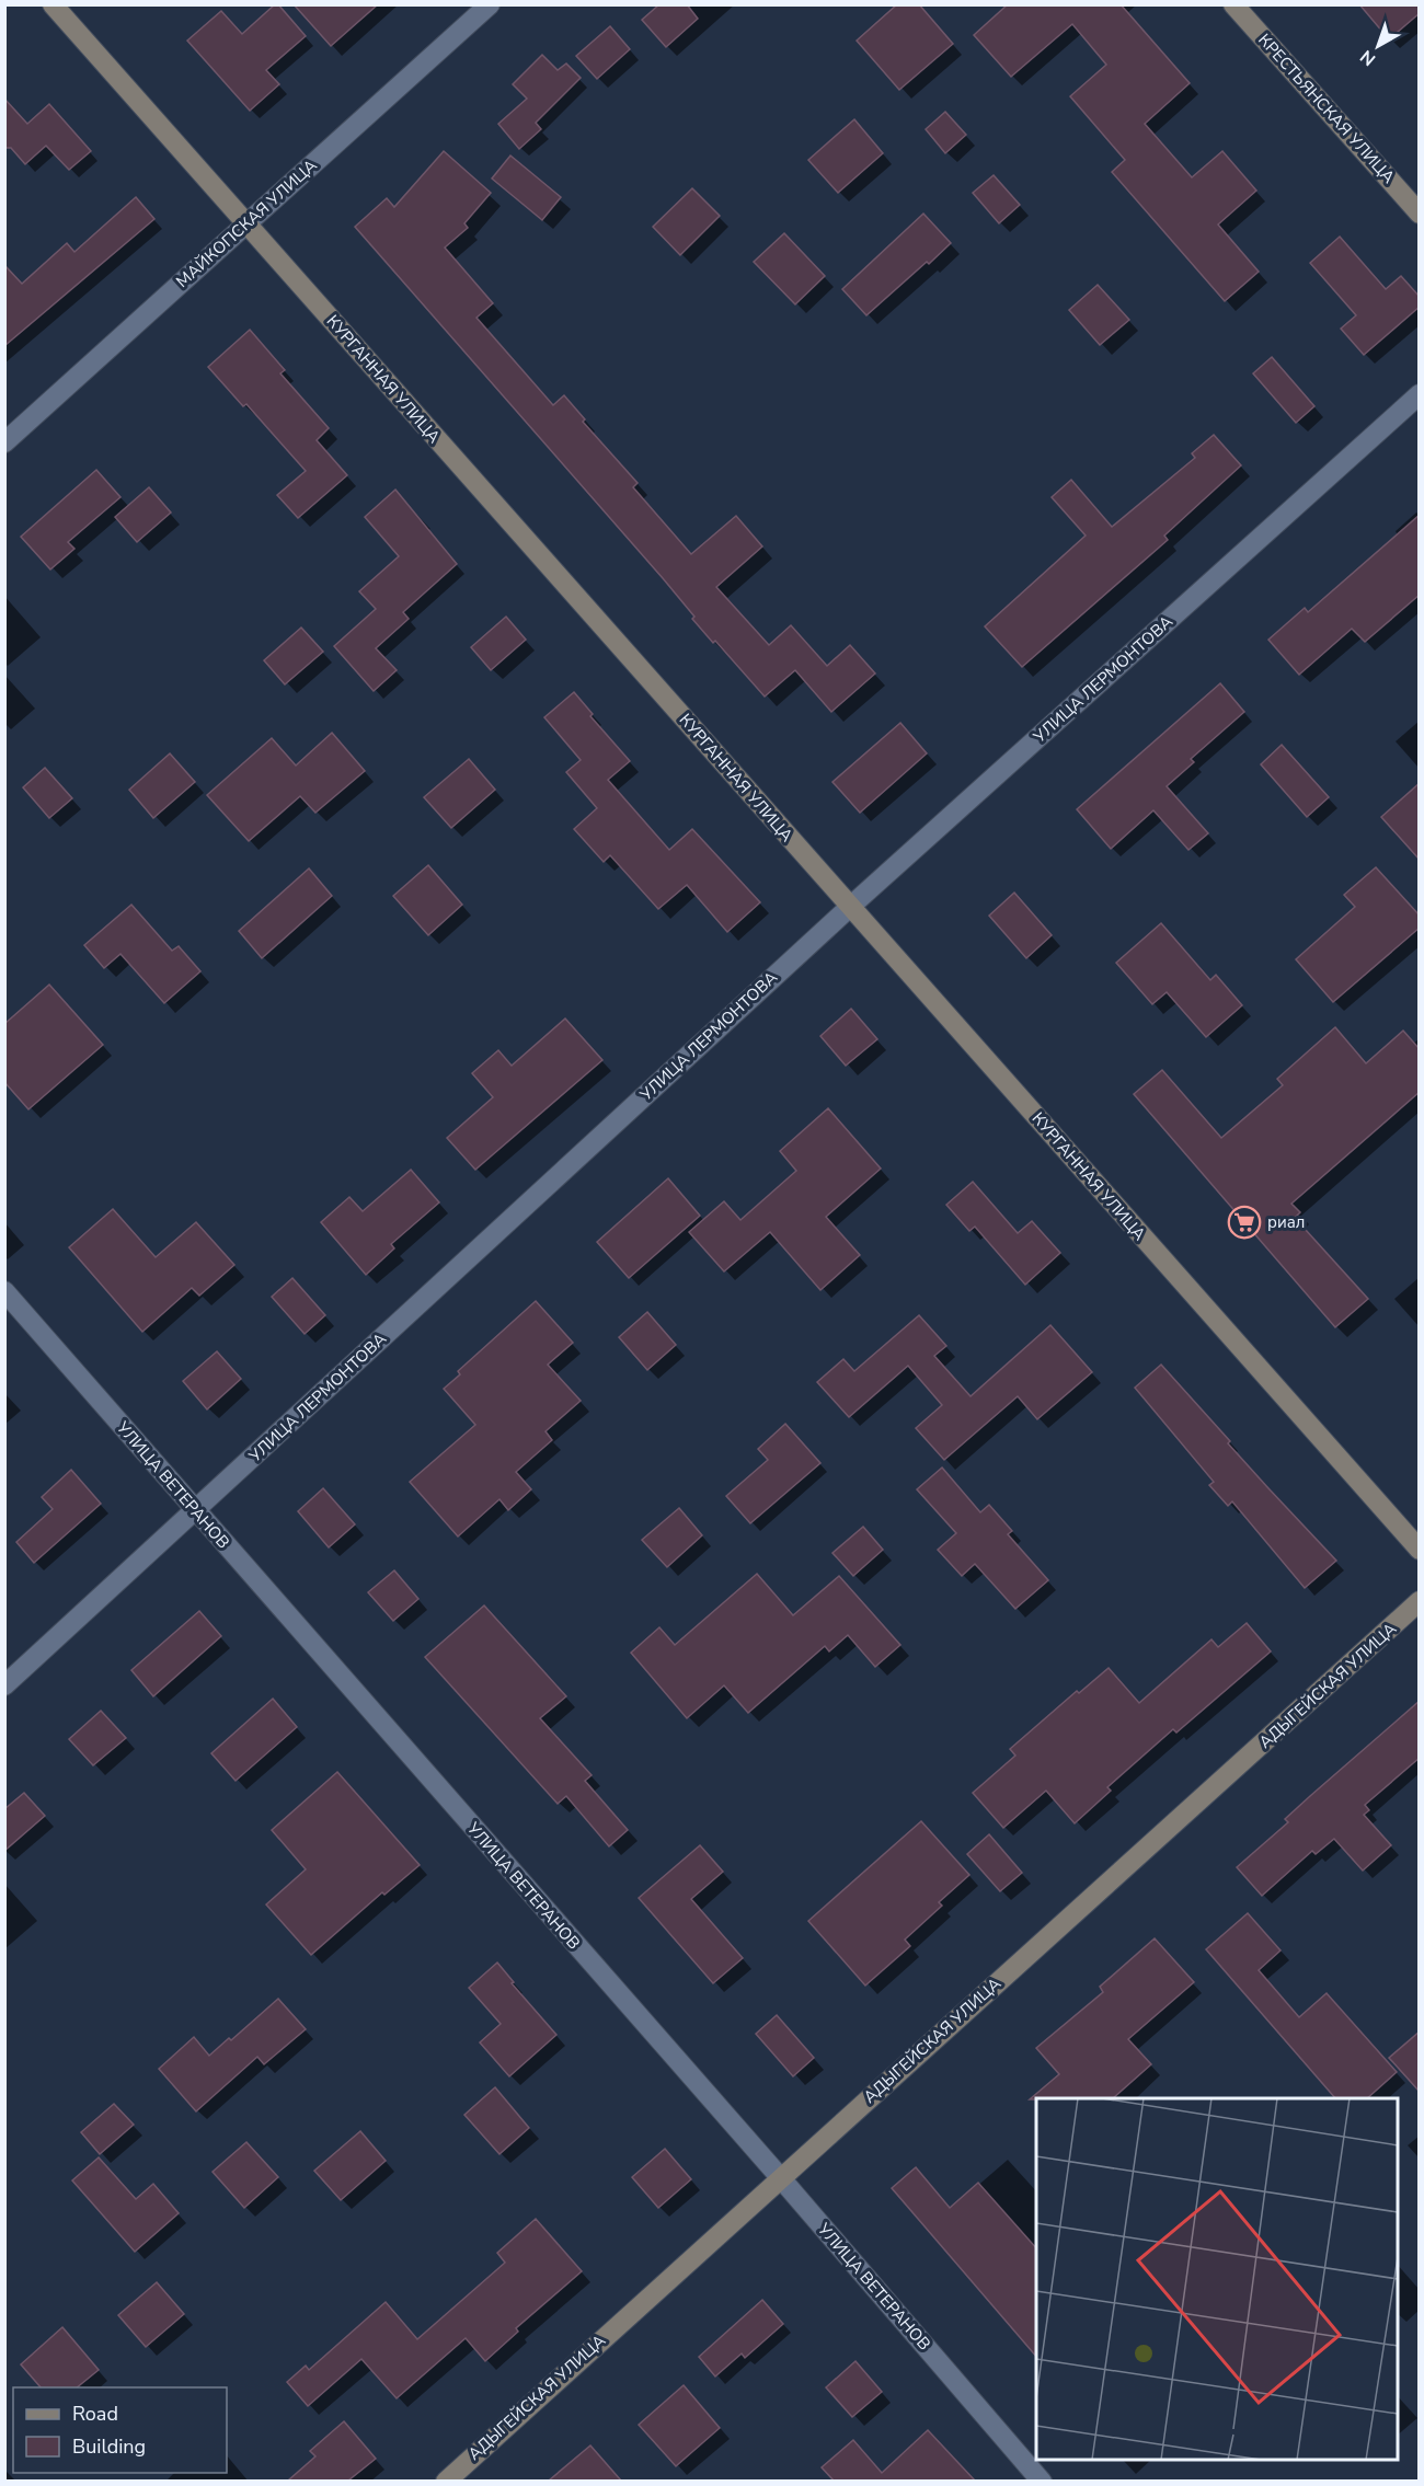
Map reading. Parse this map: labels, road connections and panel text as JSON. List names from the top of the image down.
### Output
{
  "streets": {
    "street": [
      "КРЕСТЬЯНСКАЯ УЛИЦА",
      "МАЙКОПСКАЯ УЛИЦА",
      "КУРГАННАЯ УЛИЦА",
      "УЛИЦА ЛЕРМОНТОВА",
      "УЛИЦА ВЕТЕРАНОВ",
      "АДЫГЕЙСКАЯ УЛИЦА"
    ]
  },
  "crossings": [
    ["МАЙКОПСКАЯ УЛИЦА", "КУРГАННАЯ УЛИЦА"],
    ["КУРГАННАЯ УЛИЦА", "УЛИЦА ЛЕРМОНТОВА"],
    ["УЛИЦА ЛЕРМОНТОВА", "УЛИЦА ВЕТЕРАНОВ"],
    ["УЛИЦА ВЕТЕРАНОВ", "АДЫГЕЙСКАЯ УЛИЦА"]
  ],
  "places": {
    "supermarket": ["риал"]
  },
  "legend": ["Road", "Building"],
  "north": "bottom left"
}
